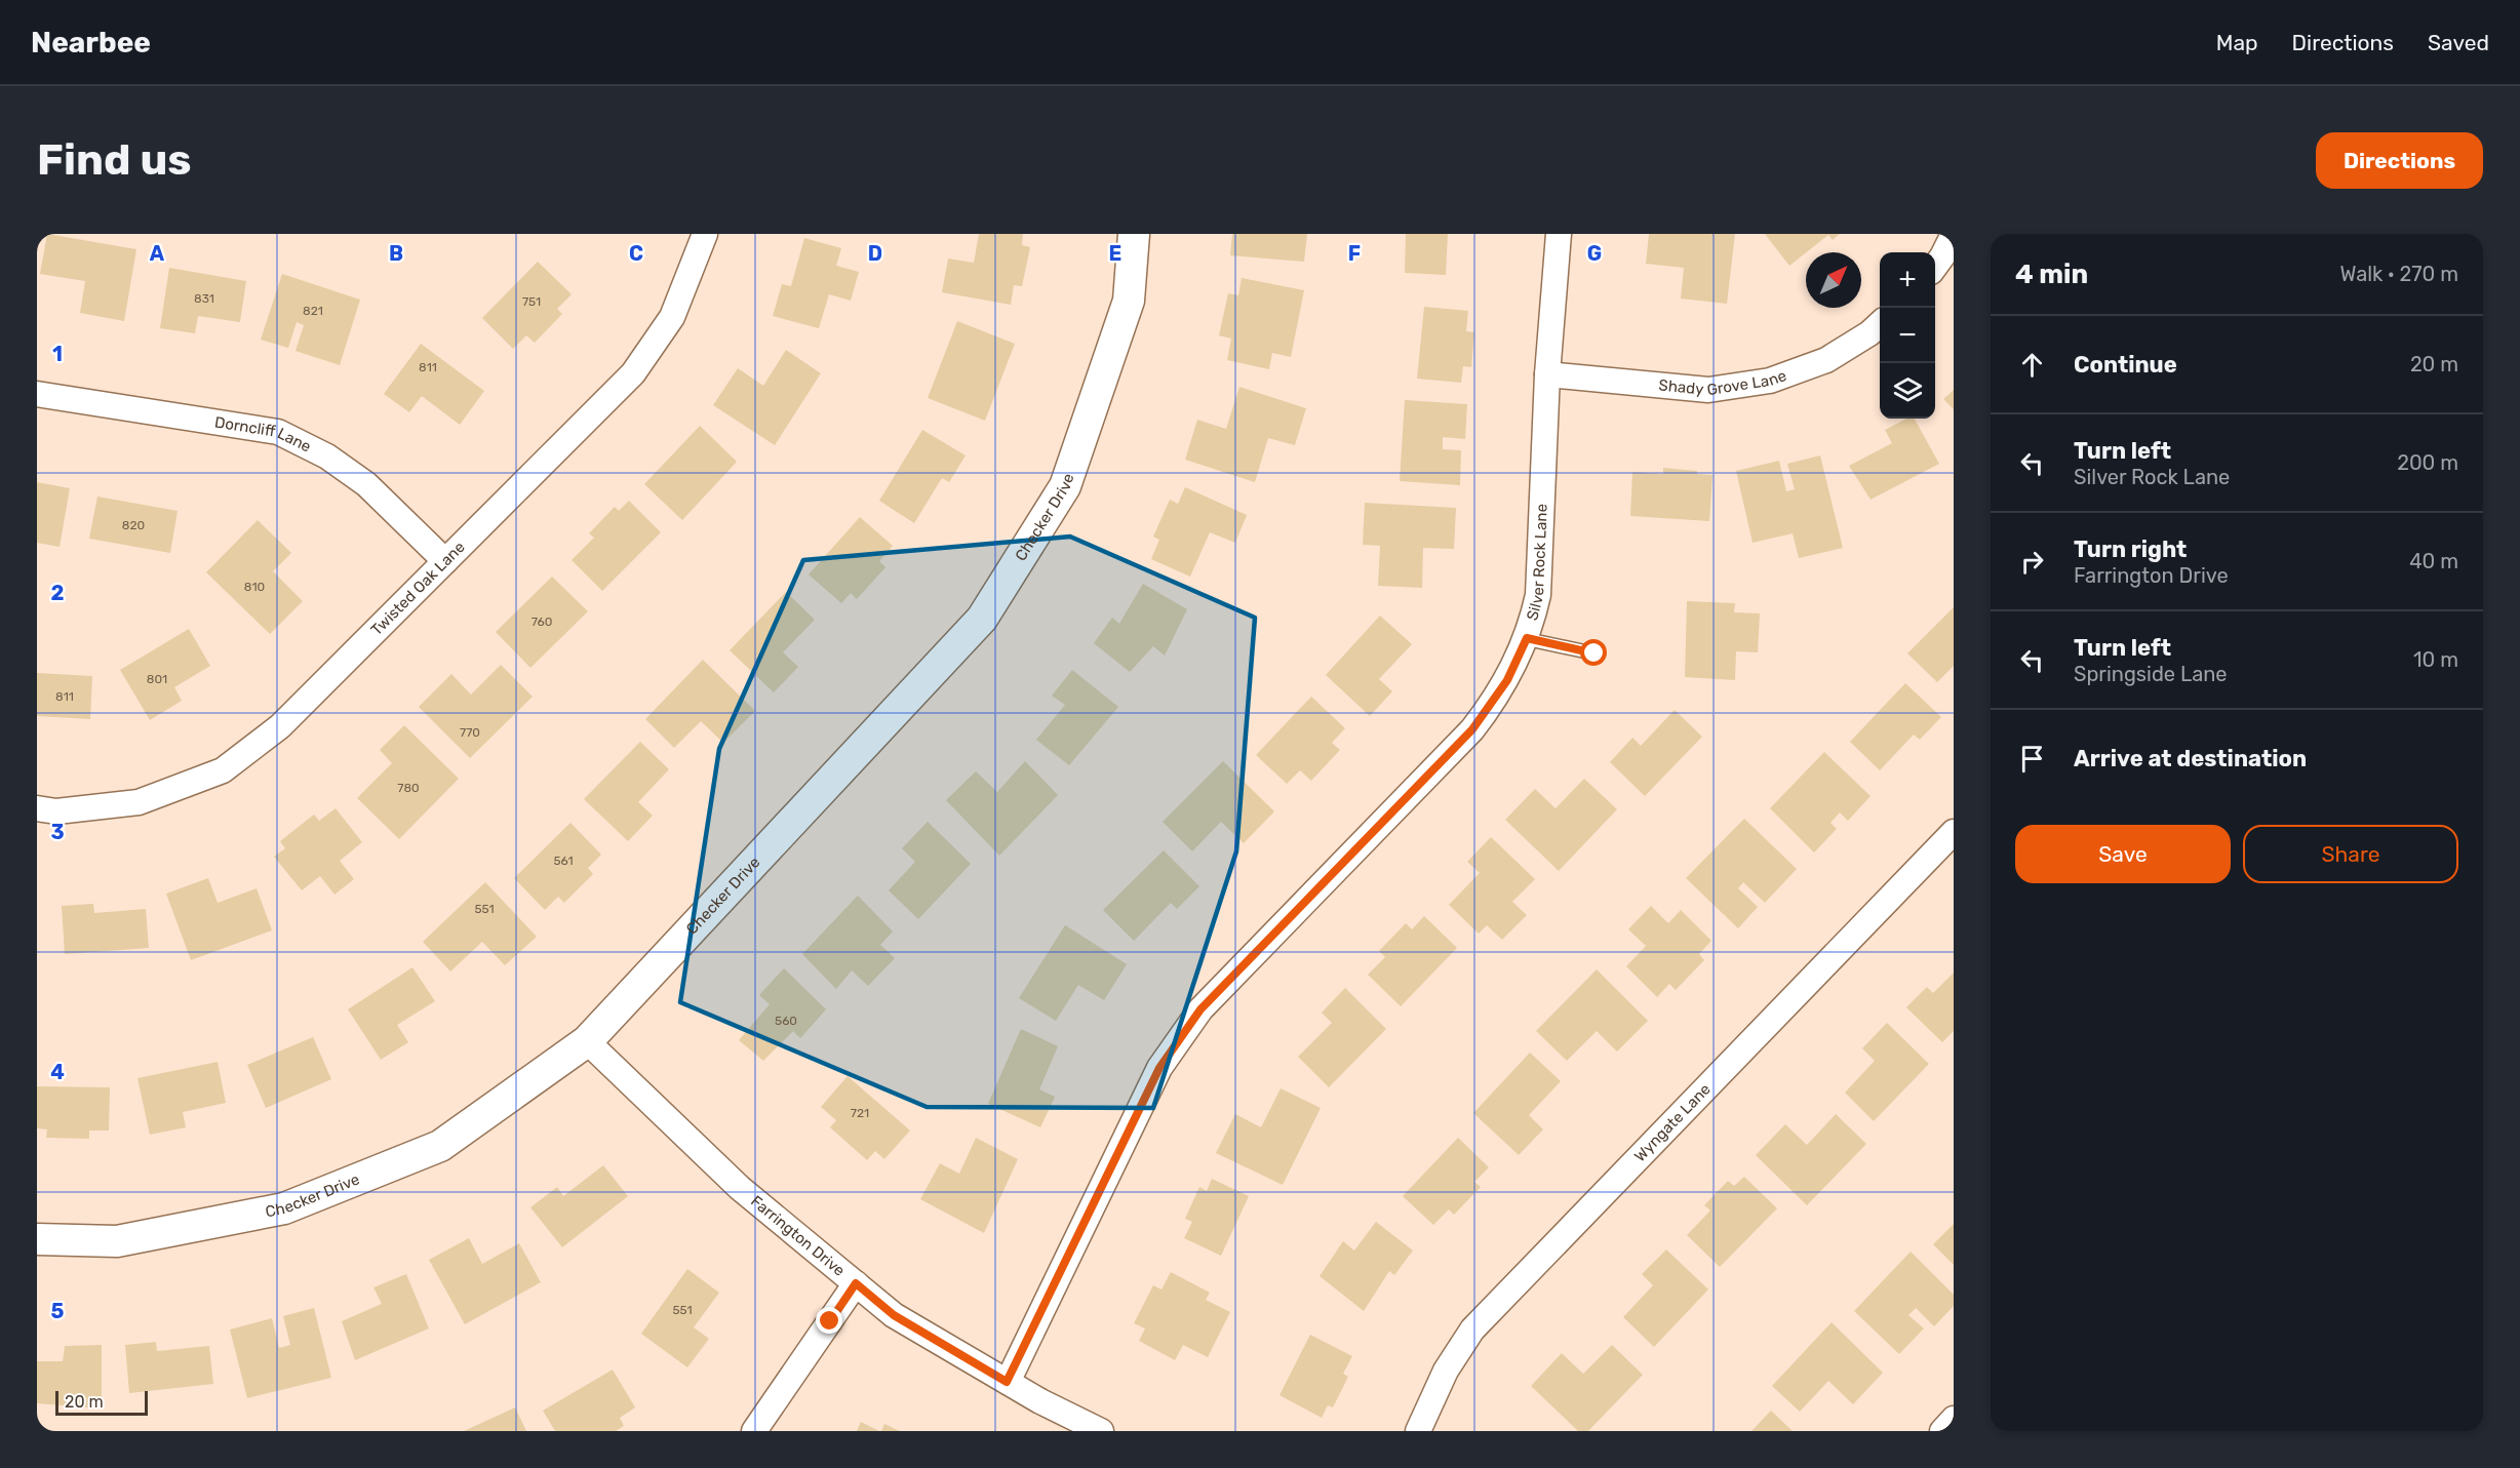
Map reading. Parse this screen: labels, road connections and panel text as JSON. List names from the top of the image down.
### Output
{
  "streets": {
    "street": [
      "Shady Grove Lane",
      "Dorncliff Lane",
      "Checker Drive",
      "Silver Rock Lane",
      "Twisted Oak Lane",
      "Wyngate Lane",
      "Farrington Drive"
    ]
  },
  "crossings": [
    ["Shady Grove Lane", "Silver Rock Lane"],
    ["Dorncliff Lane", "Twisted Oak Lane"],
    ["Checker Drive", "Farrington Drive"],
    ["Silver Rock Lane", "Farrington Drive"]
  ],
  "house_numbers": [
    "831",
    "751",
    "821",
    "811",
    "820",
    "810",
    "760",
    "801",
    "811",
    "770",
    "780",
    "561",
    "551",
    "560",
    "721",
    "551"
  ],
  "scale_bar": "20 m",
  "north": "top right",
  "page": {
    "header": "Nearbee",
    "nav": ["Map", "Directions", "Saved"],
    "buttons": [
      "Directions",
      ["Save", "Share"]
    ],
    "title": "Find us",
    "heading": ["4 min", "Walk · 270 m"],
    "map_buttons": ["+", "−"],
    "list": [
      ["Continue", "20 m"],
      ["Turn left", "Silver Rock Lane", "200 m"],
      ["Turn right", "Farrington Drive", "40 m"],
      ["Turn left", "Springside Lane", "10 m"],
      "Arrive at destination"
    ],
    "scale": "20 m"
  },
  "grid": {
    "columns": [
      "A",
      "B",
      "C",
      "D",
      "E",
      "F",
      "G"
    ],
    "rows": [
      "1",
      "2",
      "3",
      "4",
      "5"
    ]
  }
}
